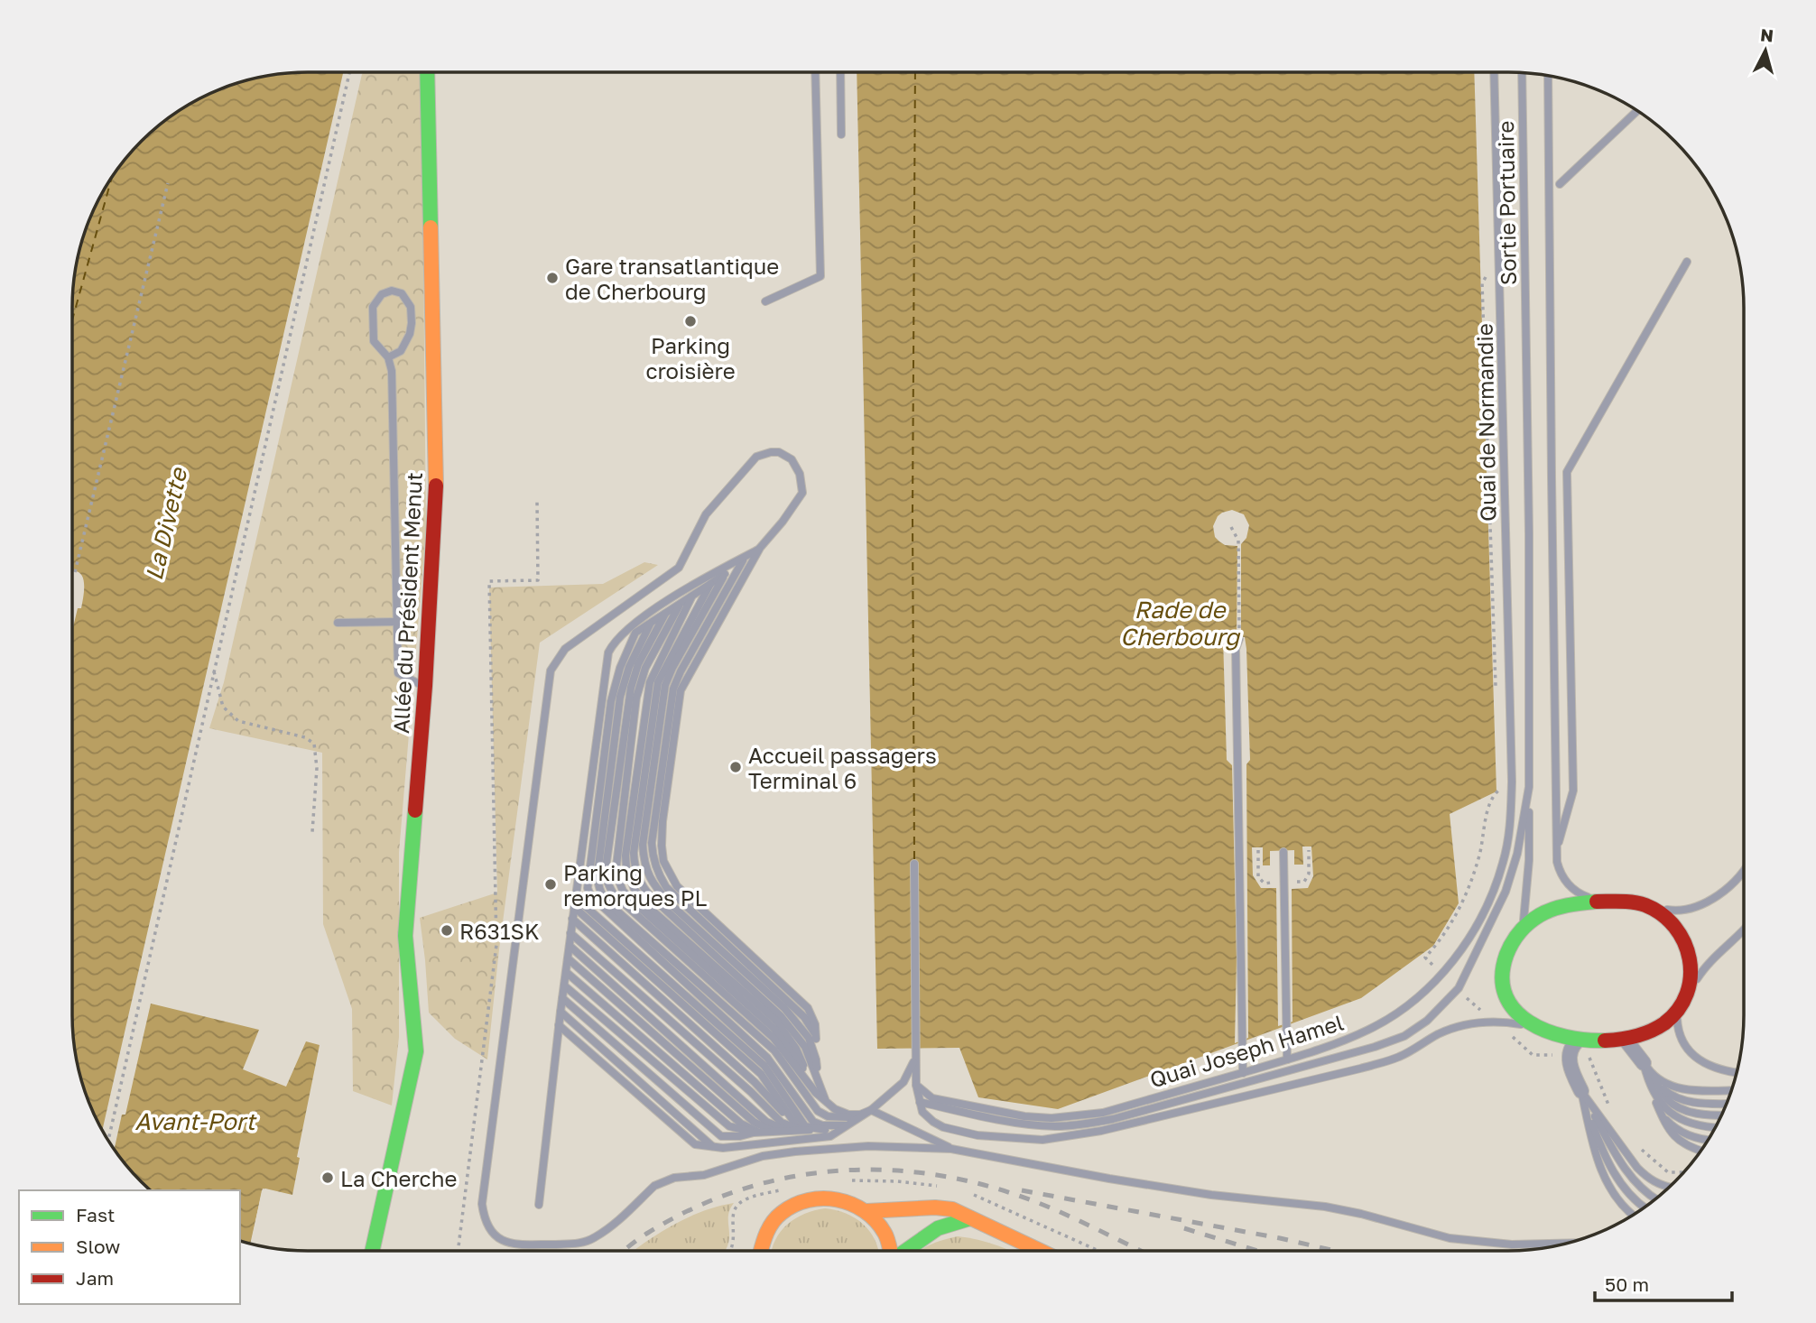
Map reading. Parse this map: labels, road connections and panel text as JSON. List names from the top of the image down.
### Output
{
  "streets": {
    "street": ["Allée du Président Menut"],
    "lane": ["Sortie Portuaire", "Quai de Normandie", "Quai Joseph Hamel"]
  },
  "crossings": [
    ["Quai de Normandie", "Quai Joseph Hamel"]
  ],
  "water": ["La Divette", "Rade de Cherbourg", "Avant-Port"],
  "places": [
    "Gare transatlantique de Cherbourg",
    "Parking croisière",
    "Accueil passagers Terminal 6",
    "Parking remorques PL",
    "R631SK",
    "La Cherche"
  ],
  "legend": ["Fast", "Slow", "Jam"],
  "scale_bar": "50 m",
  "north": "top"
}
